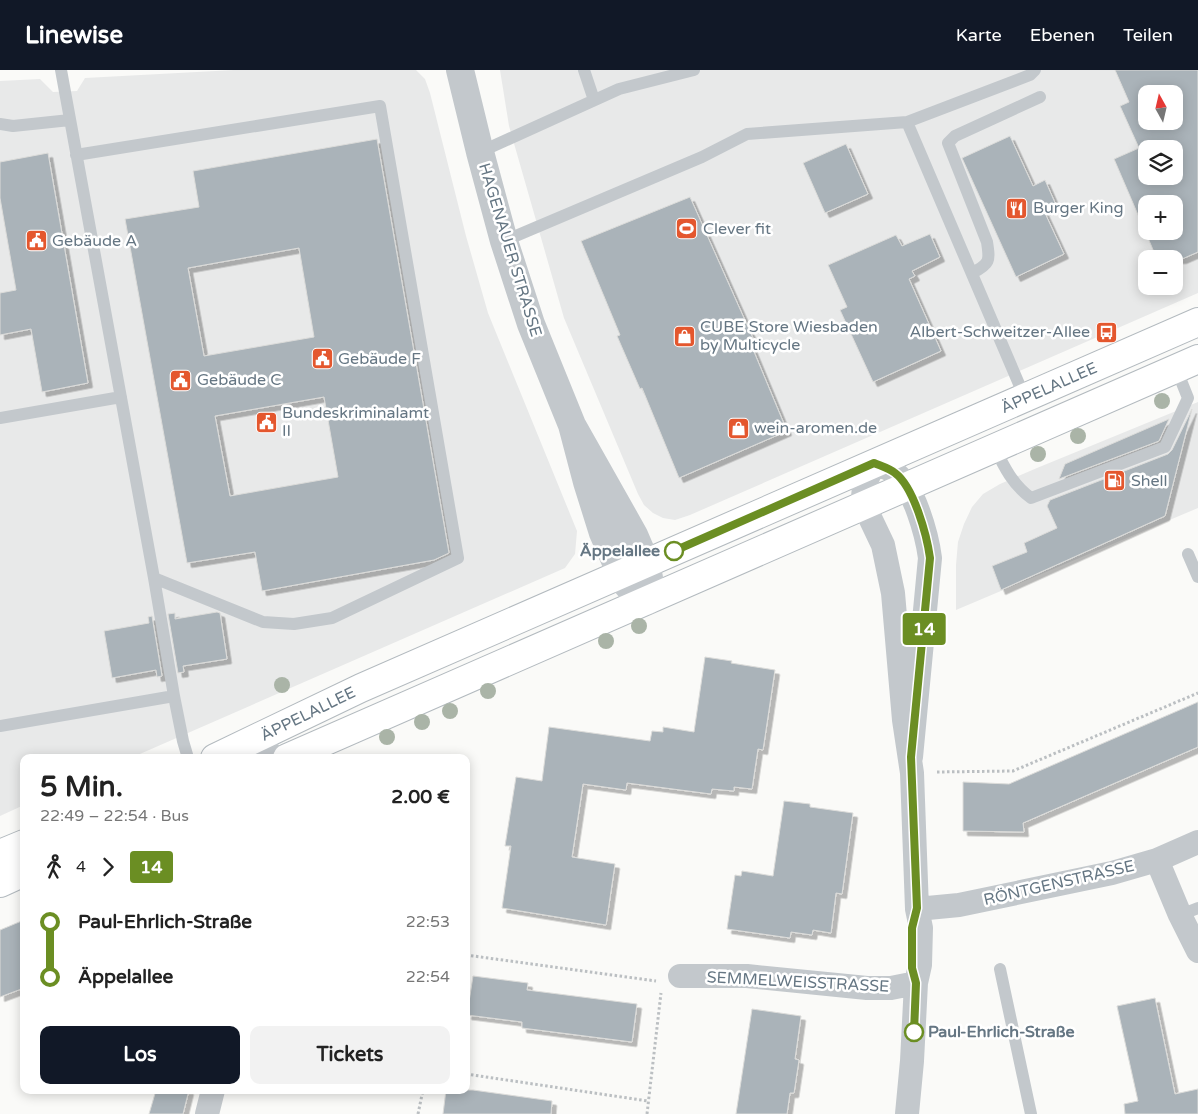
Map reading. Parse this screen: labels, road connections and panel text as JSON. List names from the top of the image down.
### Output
{
  "streets": {
    "main road": ["ÄPPELALLEE"],
    "street": ["HAGENAUER STRASSE", "RÖNTGENSTRASSE", "SEMMELWEISSTRASSE"]
  },
  "crossings": [
    ["HAGENAUER STRASSE", "ÄPPELALLEE"]
  ],
  "places": {
    "restaurant": ["Burger King"],
    "sports": ["Clever fit"],
    "public building": [
      "Gebäude A",
      "Gebäude F",
      "Gebäude C",
      "Bundeskriminalamt II"
    ],
    "bus stop": ["Albert-Schweitzer-Allee"],
    "shop": ["CUBE Store Wiesbaden by Multicycle", "wein-aromen.de"],
    "fuel station": ["Shell"],
    "other": ["Äppelallee", "Paul-Ehrlich-Straße"]
  },
  "lines": ["bus line 14"],
  "north": "top",
  "page": {
    "header": "Linewise",
    "nav": ["Karte", "Ebenen", "Teilen"],
    "on_map": "14",
    "map_buttons": ["+", "−"],
    "heading": ["5 Min.", "22:49 – 22:54 · Bus", "2.00 €"],
    "legs": ["4", "14"],
    "list": [
      {
        "name": "Paul-Ehrlich-Straße",
        "value": "22:53"
      },
      {
        "name": "Äppelallee",
        "value": "22:54"
      }
    ],
    "buttons": ["Los", "Tickets"]
  }
}
